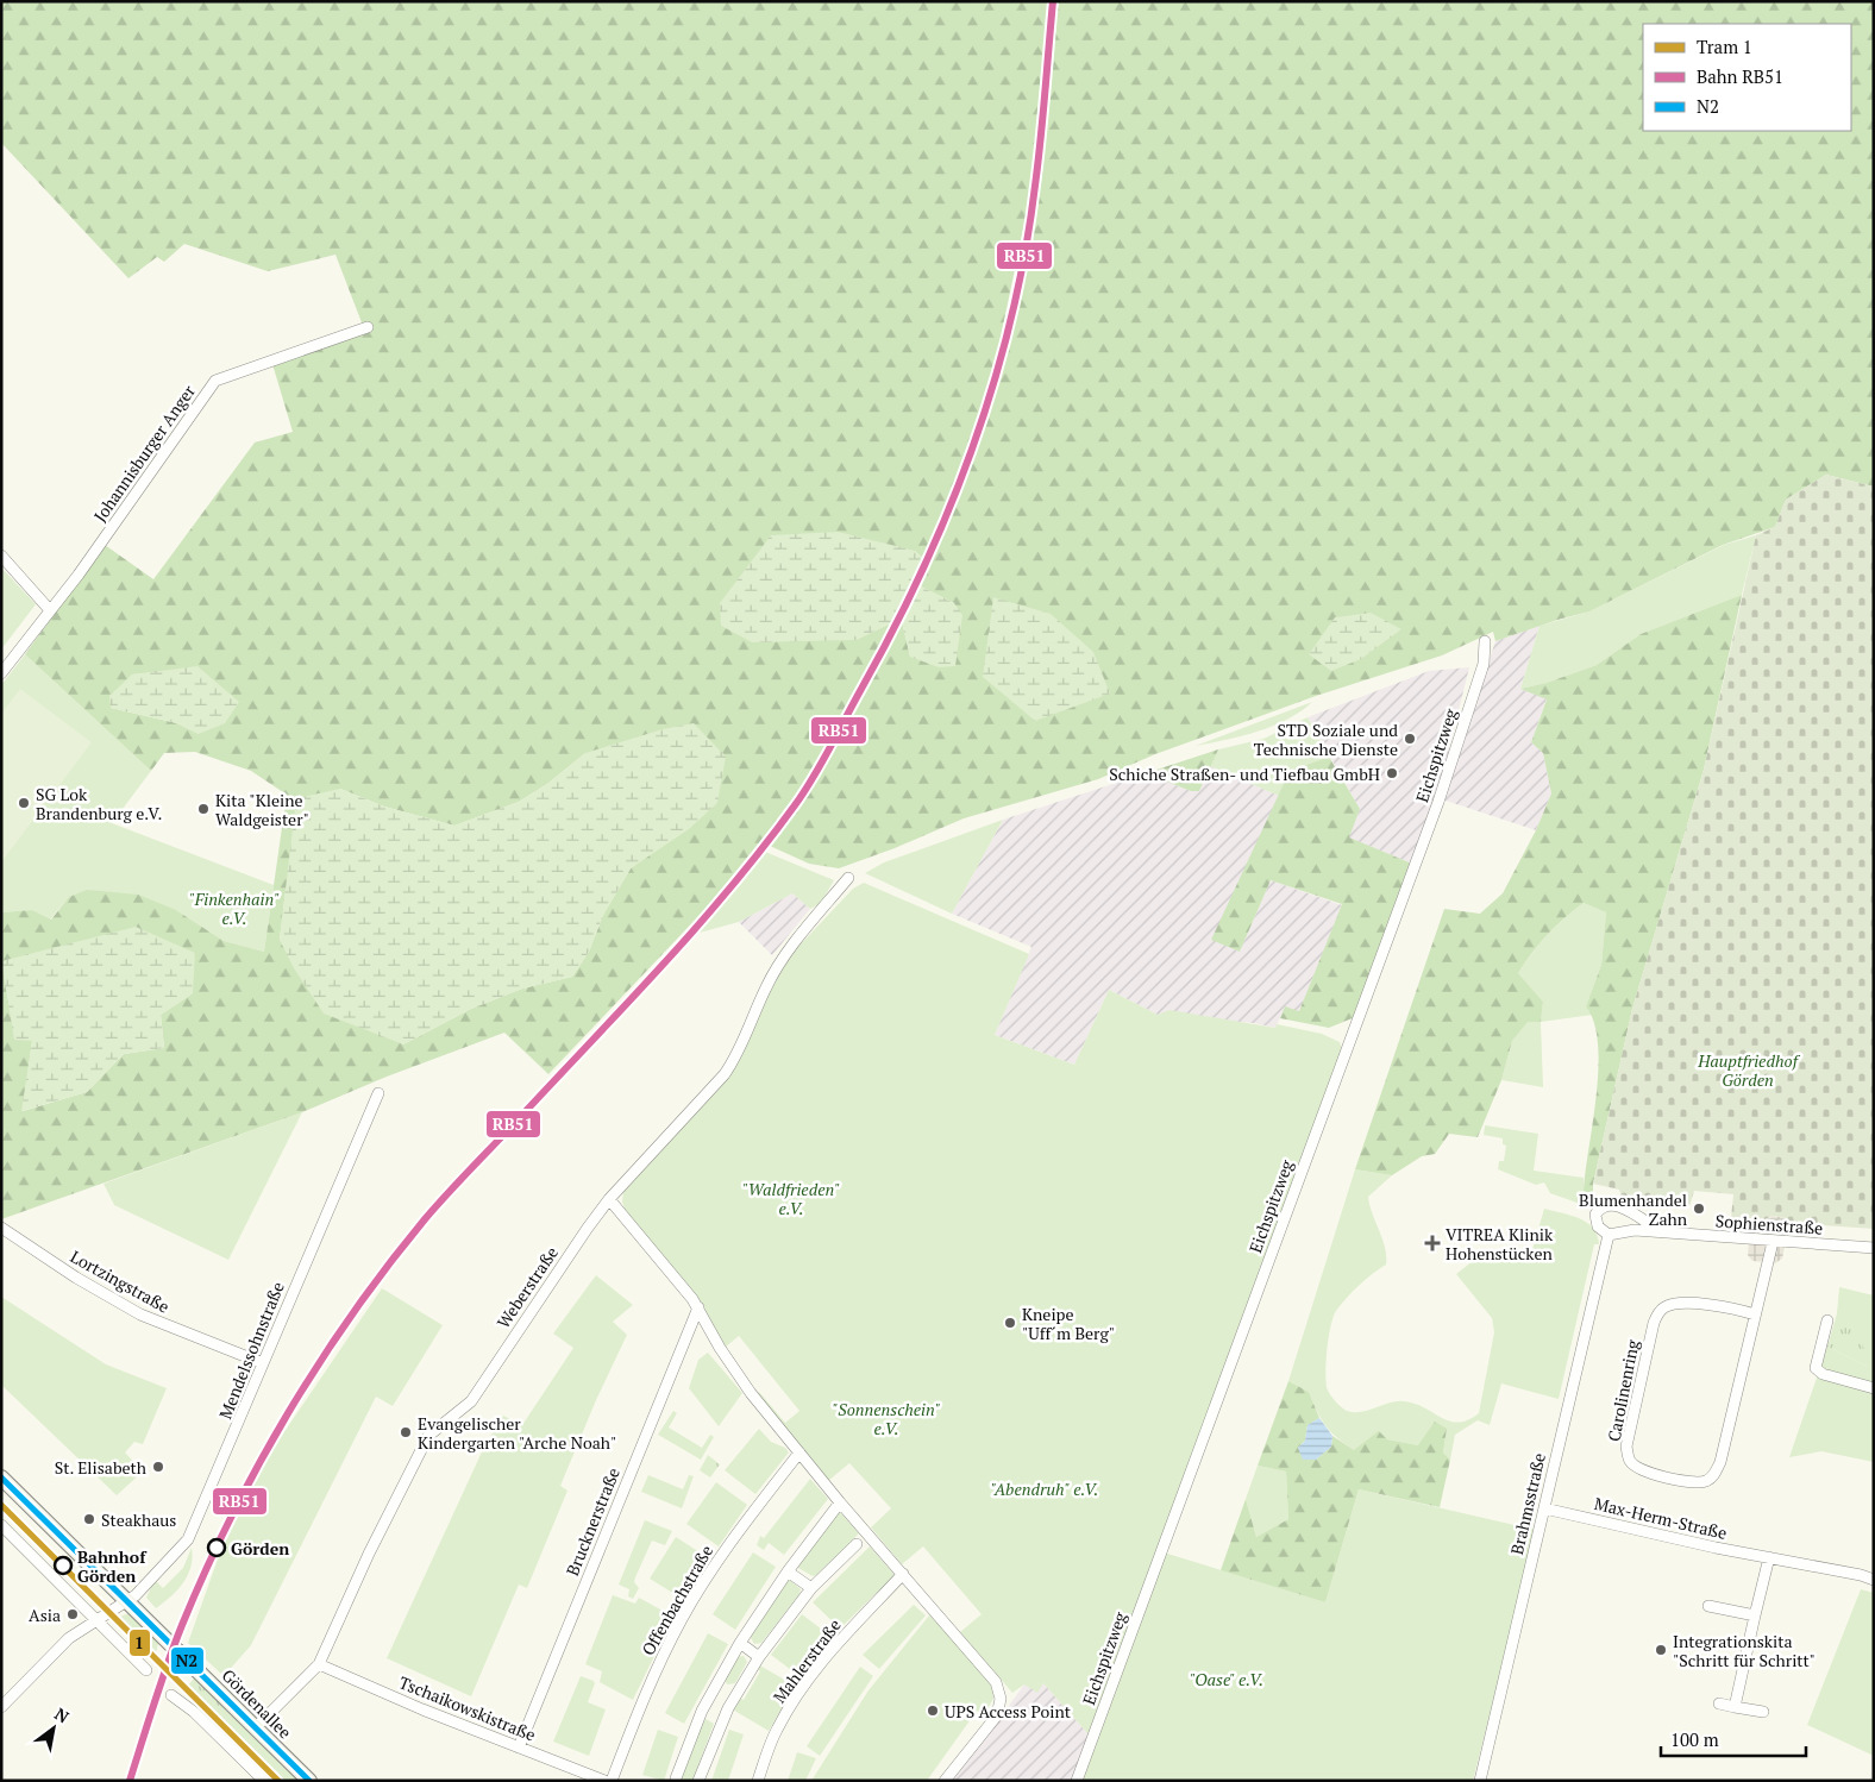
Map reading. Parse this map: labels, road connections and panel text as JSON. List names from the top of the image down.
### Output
{
  "streets": {
    "street": [
      "Johannisburger Anger",
      "Eichspitzweg",
      "Sophienstraße",
      "Lortzingstraße",
      "Weberstraße",
      "Mendelssohnstraße",
      "Carolinenring",
      "Brahmsstraße",
      "Max-Herm-Straße",
      "Brucknerstraße",
      "Offenbachstraße",
      "Mahlerstraße",
      "Gördenallee",
      "Tschaikowskistraße"
    ]
  },
  "crossings": [
    ["Sophienstraße", "Carolinenring"],
    ["Sophienstraße", "Brahmsstraße"],
    ["Lortzingstraße", "Mendelssohnstraße"],
    ["Weberstraße", "Gördenallee"],
    ["Weberstraße", "Tschaikowskistraße"],
    ["Mendelssohnstraße", "Gördenallee"],
    ["Brahmsstraße", "Max-Herm-Straße"],
    ["Brucknerstraße", "Tschaikowskistraße"]
  ],
  "parks": [
    "\"Finkenhain\" e.V.",
    "Hauptfriedhof Görden",
    "\"Waldfrieden\" e.V.",
    "\"Sonnenschein\" e.V.",
    "\"Abendruh\" e.V.",
    "\"Oase\" e.V."
  ],
  "places": {
    "other": [
      "STD Soziale und Technische Dienste",
      "Schiche Straßen- und Tiefbau GmbH",
      "SG Lok Brandenburg e.V.",
      "Kita \"Kleine Waldgeister\"",
      "Blumenhandel Zahn",
      "Kneipe \"Uff´m Berg\"",
      "Evangelischer Kindergarten \"Arche Noah\"",
      "St. Elisabeth",
      "Steakhaus",
      "Görden",
      "Bahnhof Görden",
      "Asia",
      "Integrationskita \"Schritt für Schritt\"",
      "UPS Access Point"
    ],
    "health": ["VITREA Klinik Hohenstücken"]
  },
  "lines": ["rail line RB51", "transit line N2", "tram line 1"],
  "legend": ["Tram 1", "Bahn RB51", "N2"],
  "scale_bar": "100 m",
  "north": "top right"
}
